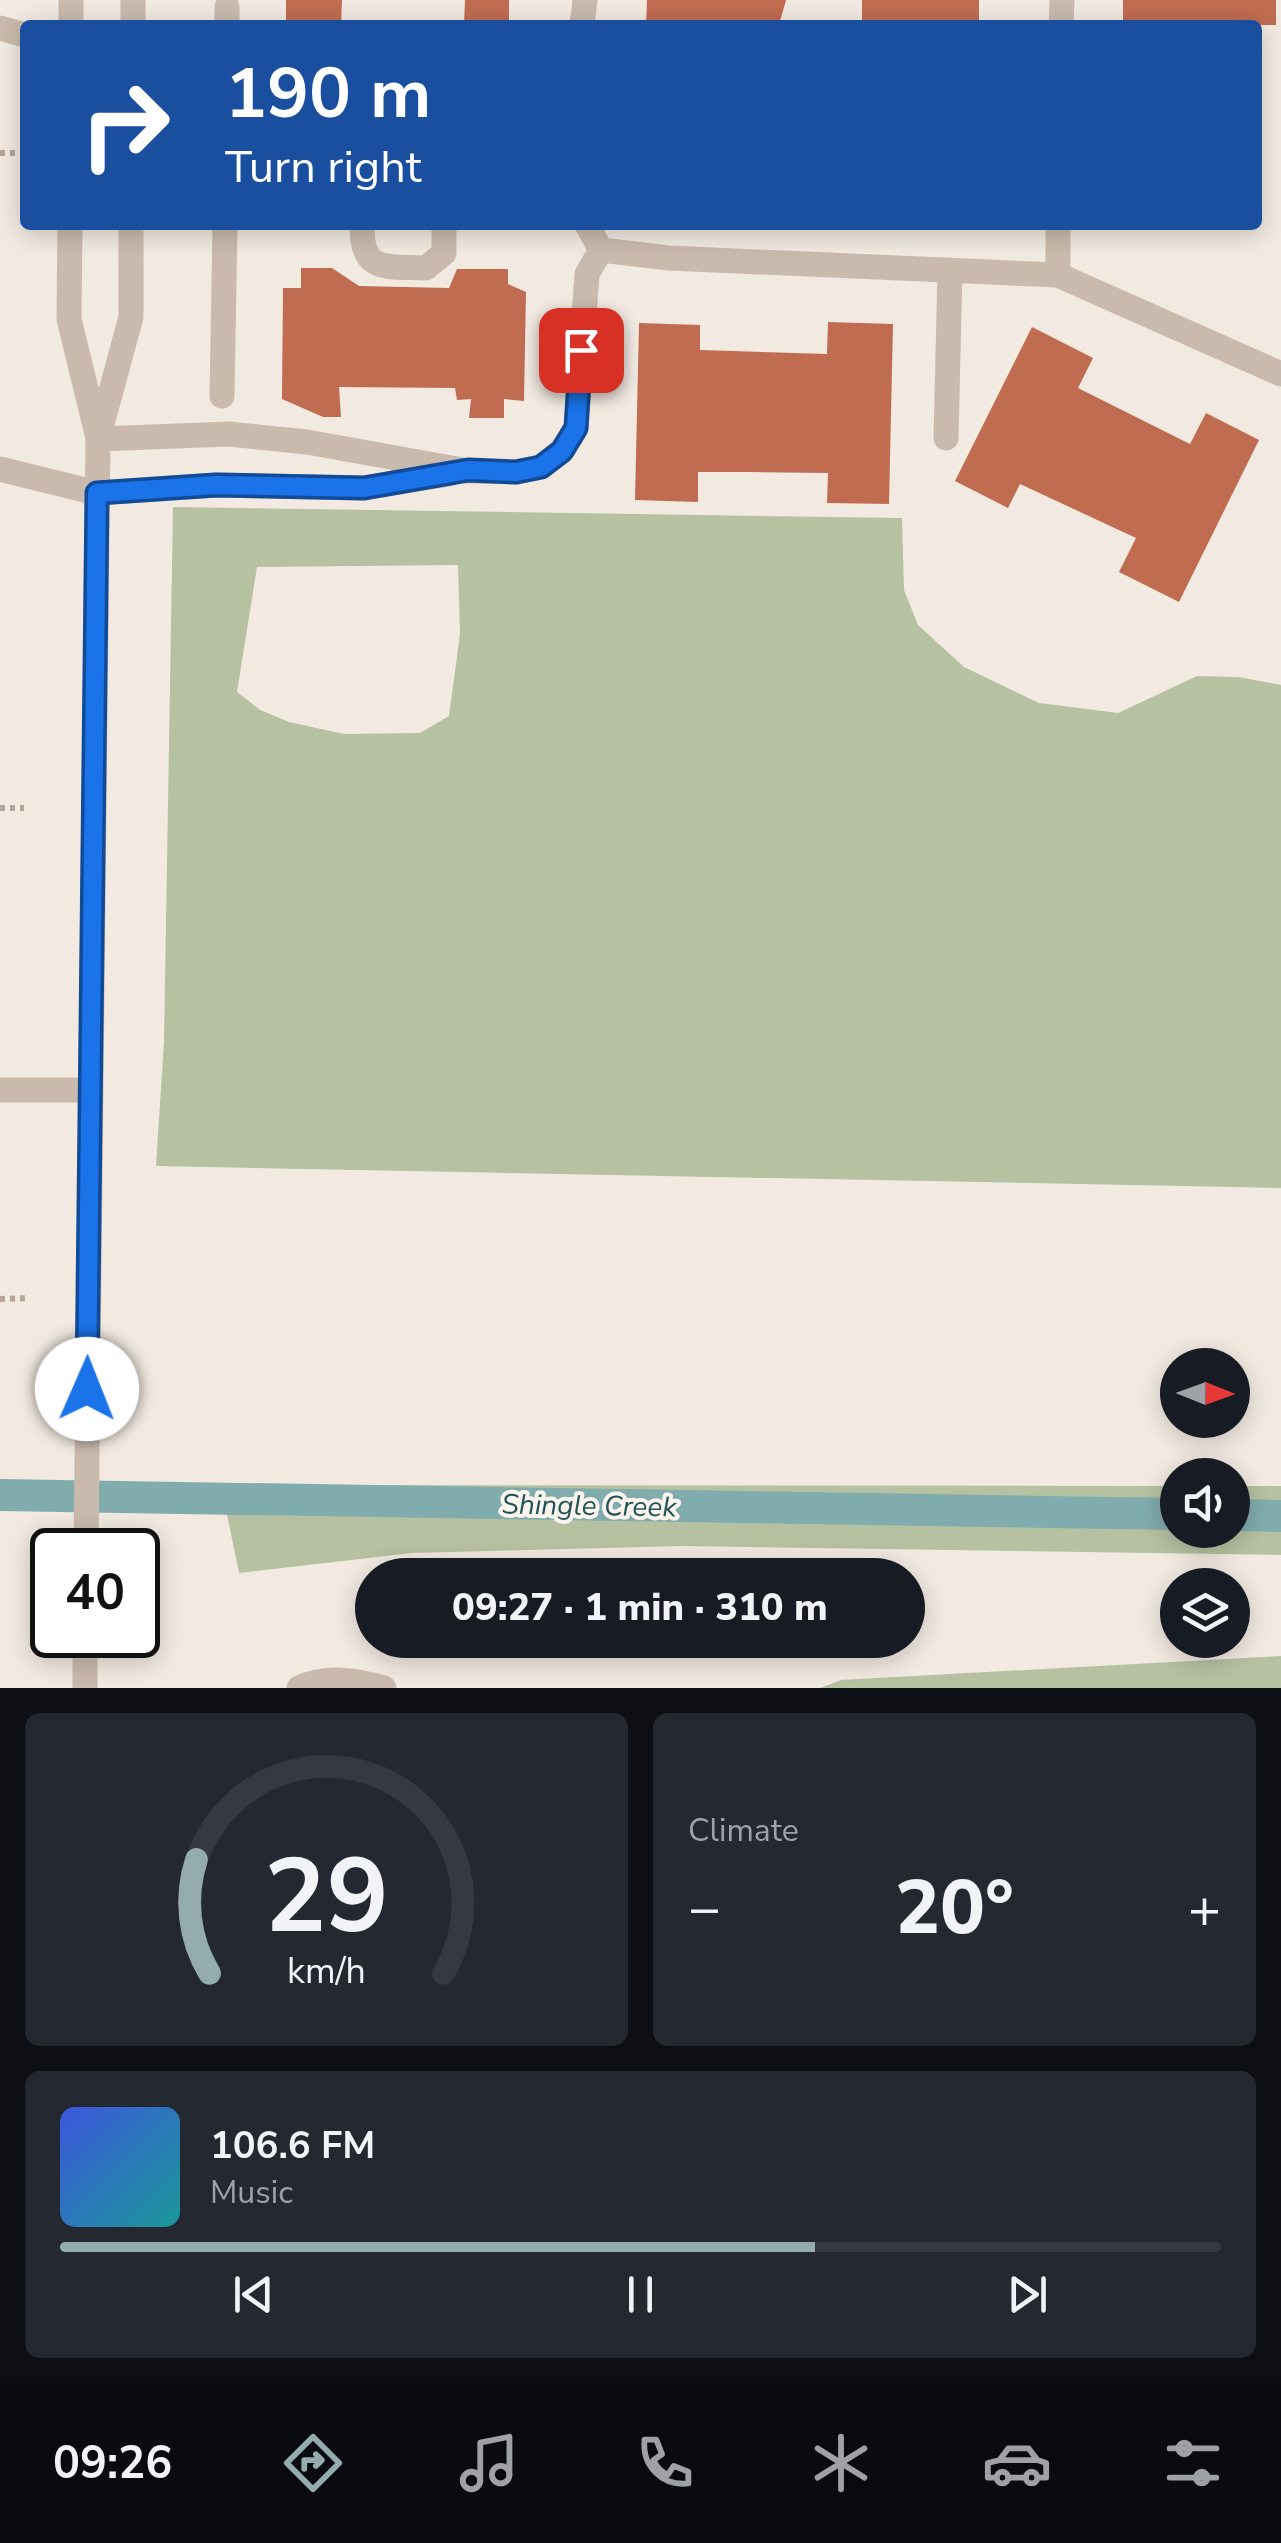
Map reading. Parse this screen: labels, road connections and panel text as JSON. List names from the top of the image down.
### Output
{
  "water": ["Shingle Creek"],
  "north": "right",
  "page": {
    "turn": ["190 m", "Turn right"],
    "limit": "40",
    "trip": "09:27 · 1 min · 310 m",
    "tile": "Climate",
    "heat": ["−", "20°", "+"],
    "song": ["106.6 FM", "Music"],
    "tabs": "09:26",
    "gauge": ["29", "km/h"]
  }
}
